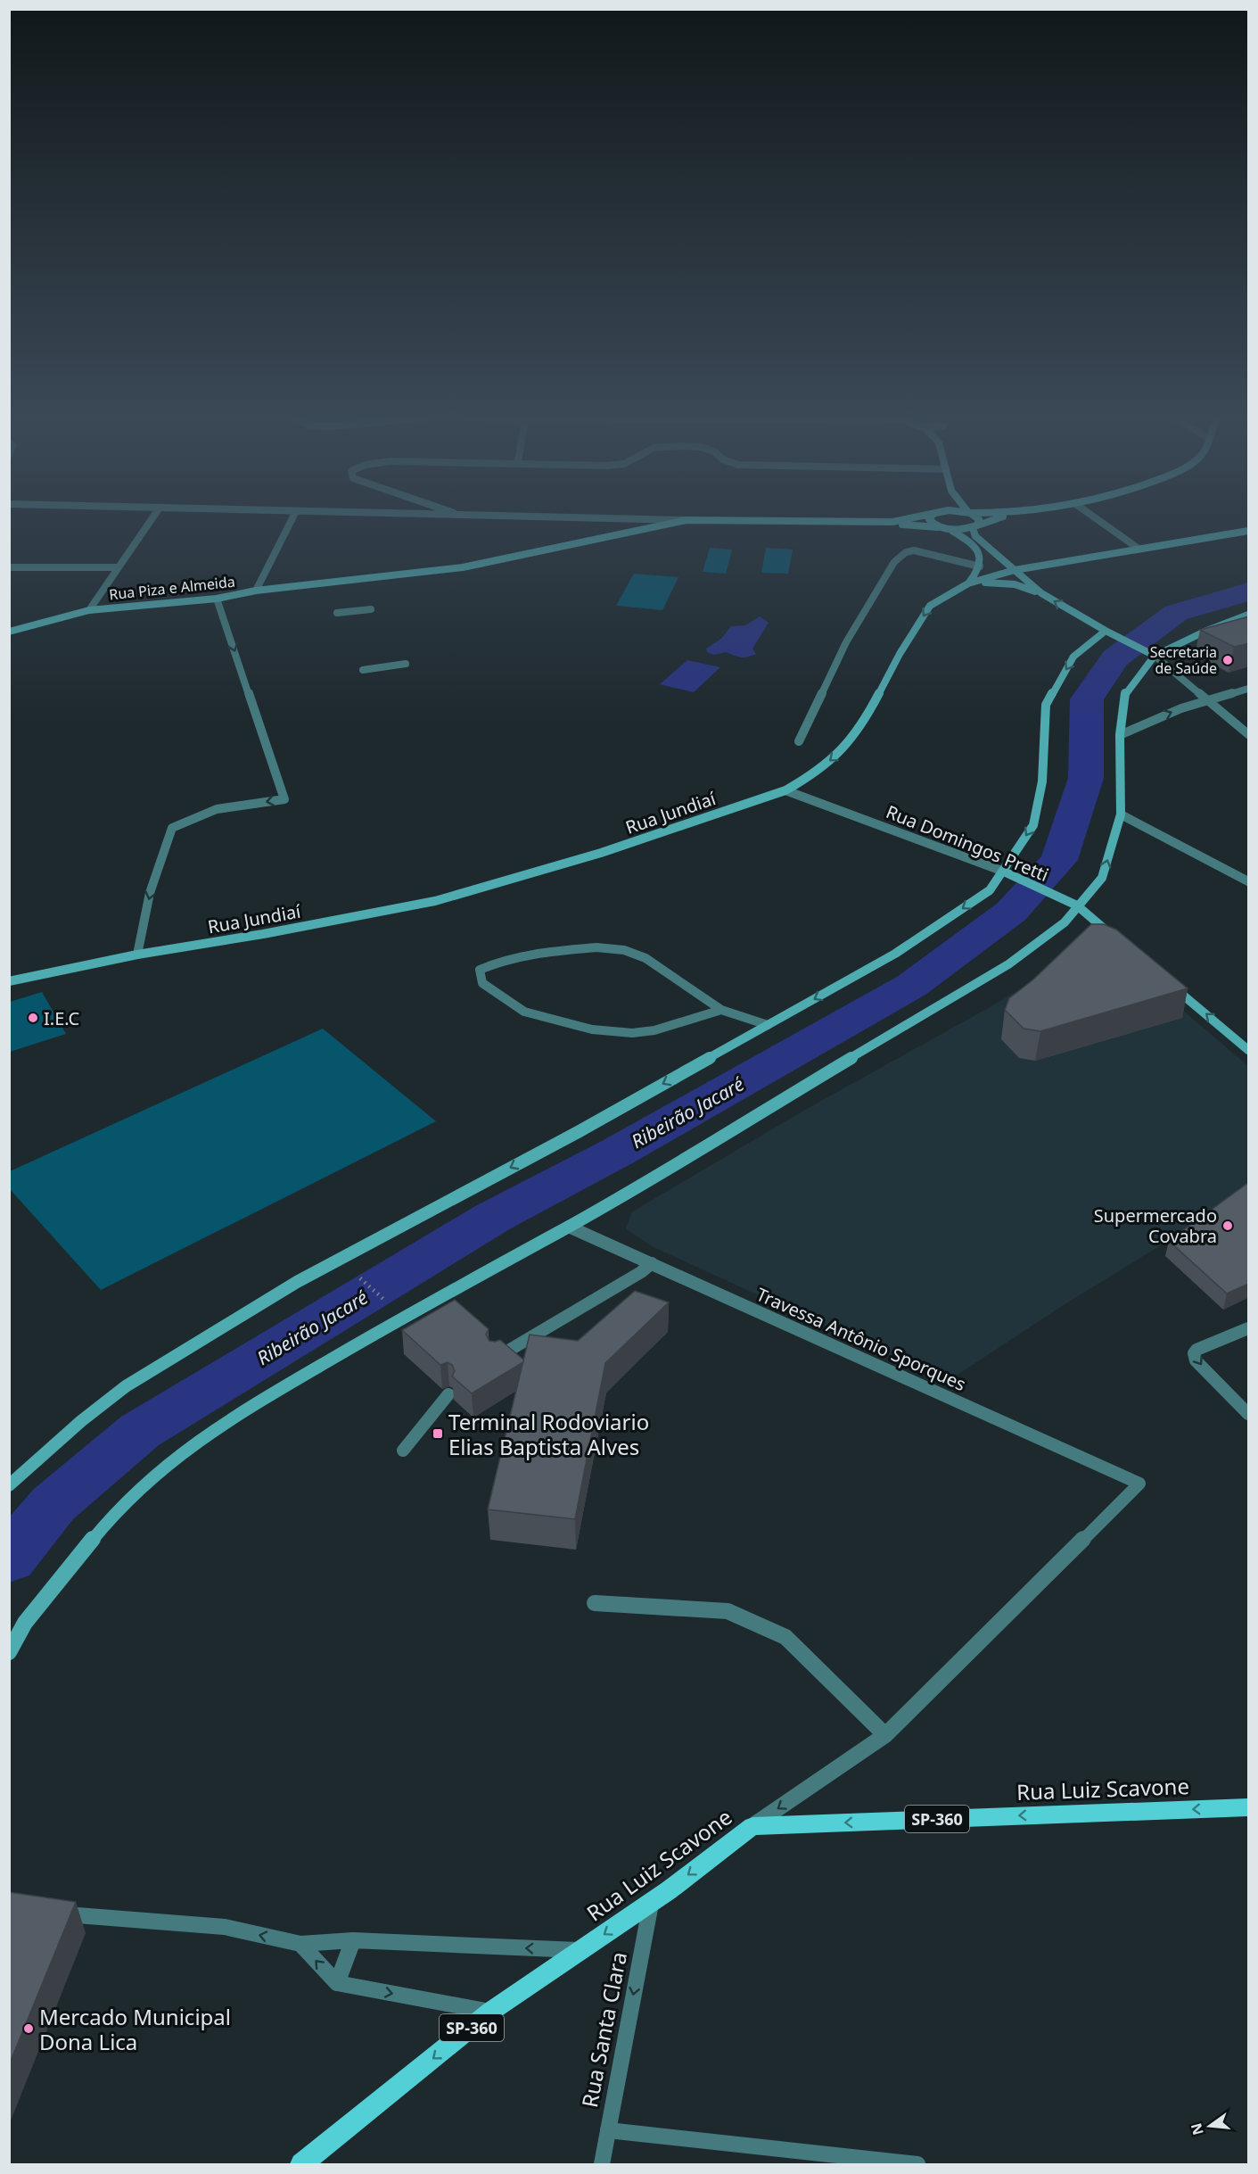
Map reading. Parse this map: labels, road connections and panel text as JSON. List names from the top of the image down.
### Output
{
  "streets": {
    "main road": [
      "Rua Piza e Almeida",
      "Rua Jundiaí",
      "Rua Domingos Pretti",
      "Rua Luiz Scavone",
      "SP-360"
    ],
    "street": ["Travessa Antônio Sporques", "Rua Santa Clara"]
  },
  "crossings": [
    ["Rua Jundiaí", "Rua Domingos Pretti"],
    ["Rua Luiz Scavone", "Rua Santa Clara"]
  ],
  "one_way": ["Rua Luiz Scavone", "Rua Santa Clara"],
  "water": ["Ribeirão Jacaré"],
  "places": {
    "other": [
      "Secretaria de Saúde",
      "I.E.C",
      "Supermercado Covabra",
      "Mercado Municipal Dona Lica"
    ],
    "transit": ["Terminal Rodoviario Elias Baptista Alves"]
  },
  "north": "left"
}
